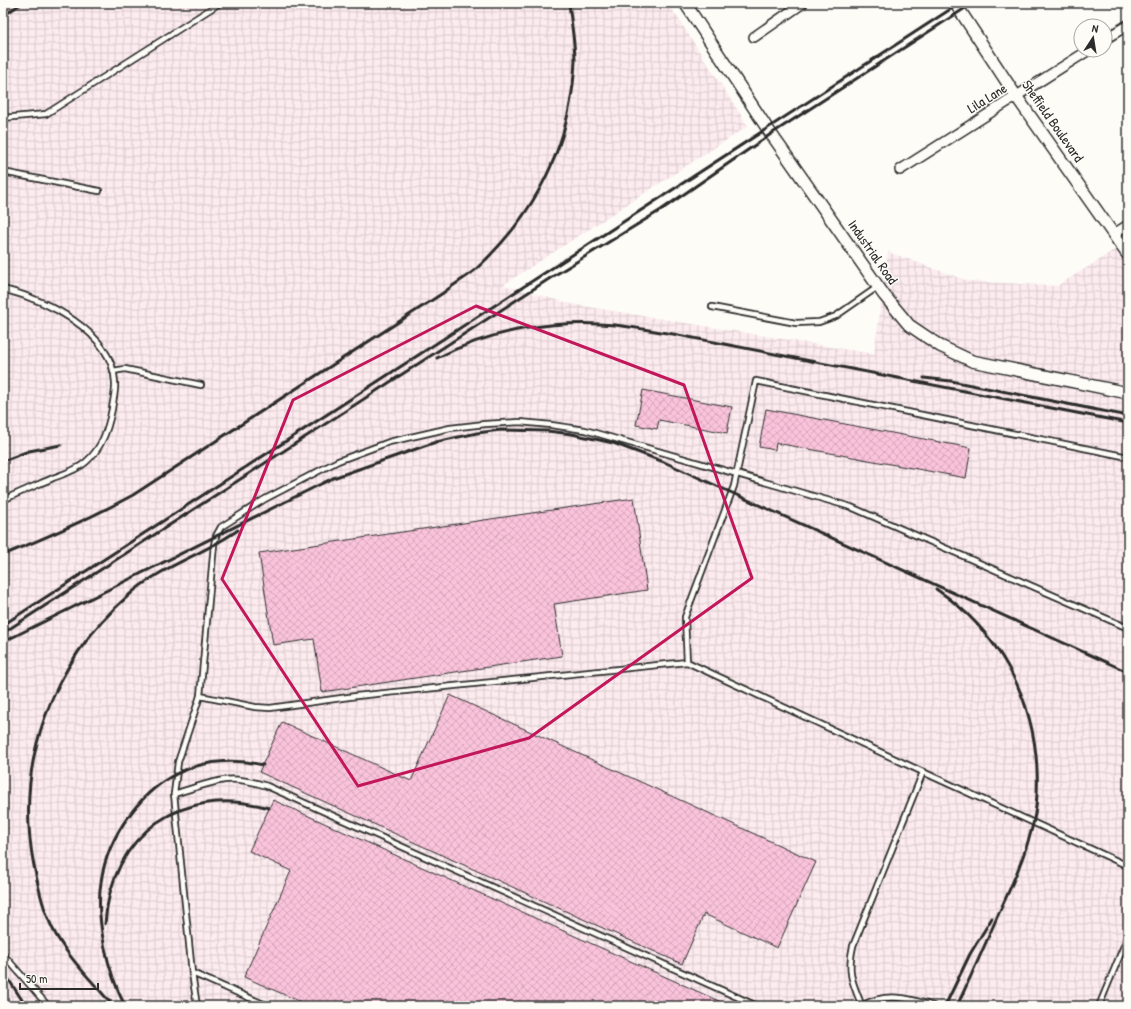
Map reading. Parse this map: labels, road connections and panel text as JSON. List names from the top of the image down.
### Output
{
  "streets": {
    "street": ["Lila Lane", "Sheffield Boulevard", "Industrial Road"]
  },
  "crossings": [
    ["Lila Lane", "Sheffield Boulevard"]
  ],
  "scale_bar": "50 m",
  "north": "top"
}
